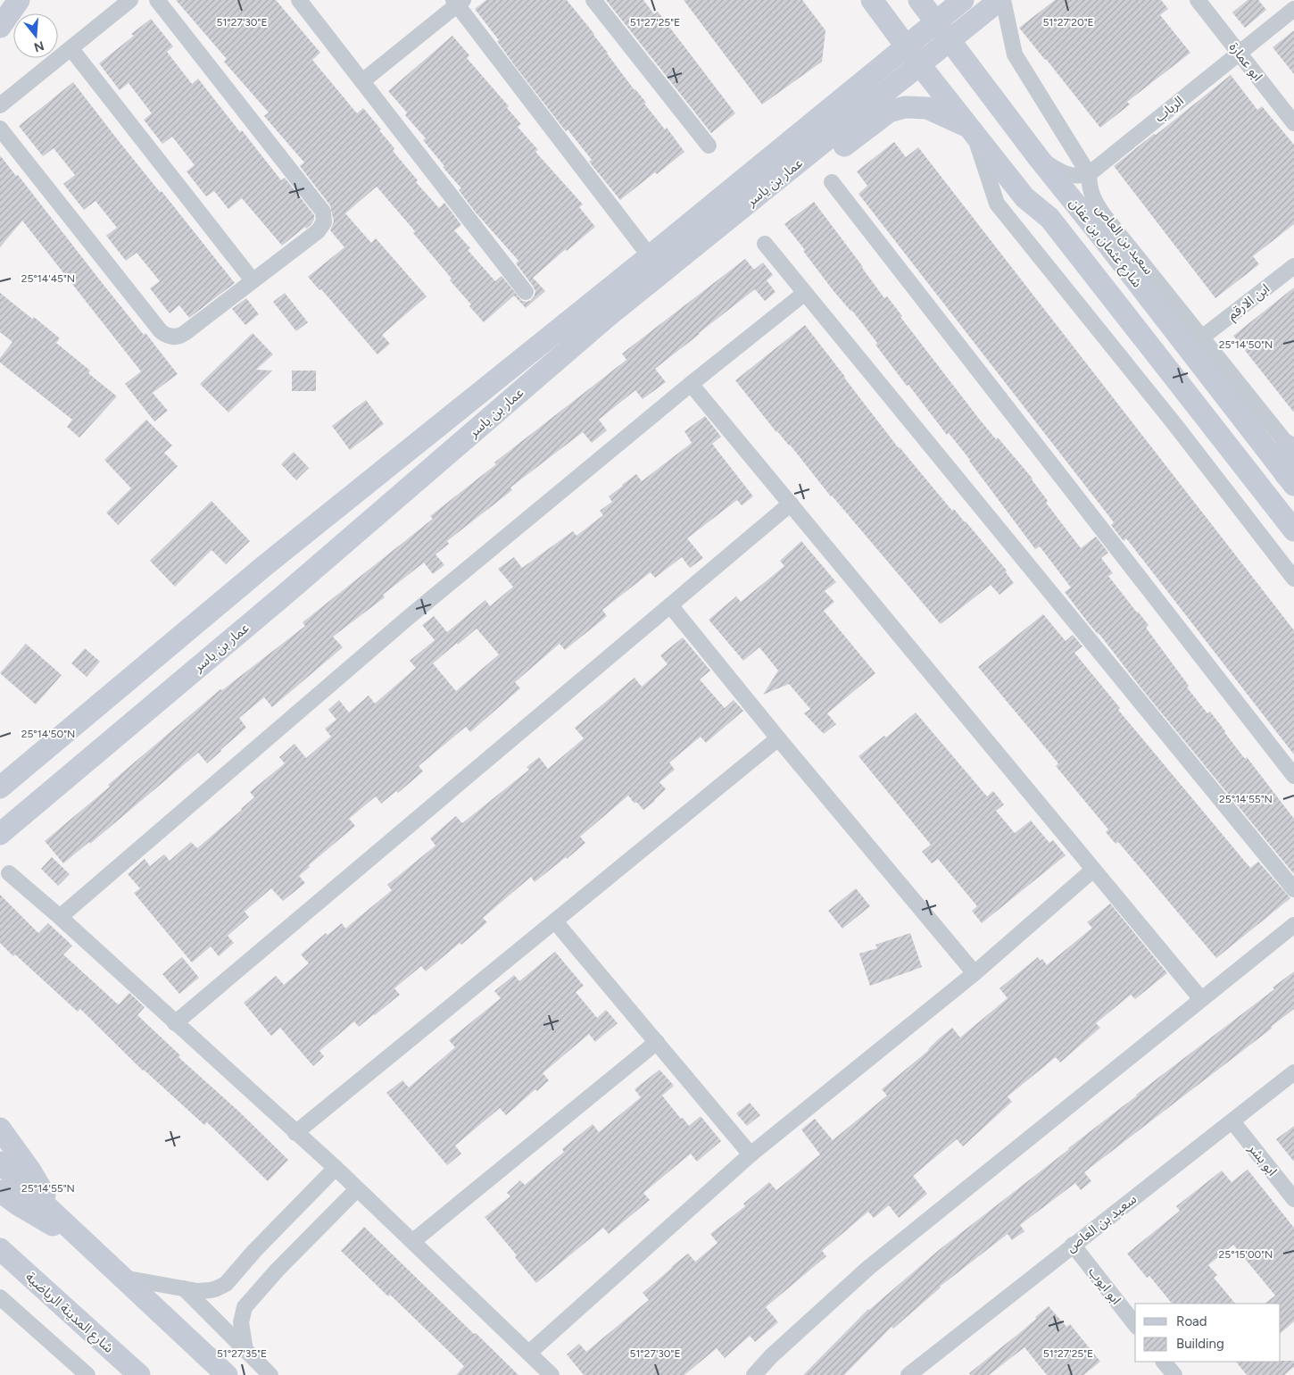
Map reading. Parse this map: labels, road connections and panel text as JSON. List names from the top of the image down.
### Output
{
  "streets": {
    "street": [
      "ابو عمارة",
      "الرباب",
      "عمار بن ياسر",
      "سعيد بن العاص",
      "شارع عثمان بن عفان",
      "ابن الارقم",
      "ابو بشر",
      "ابو ايوب",
      "شارع المدينة الرياضية"
    ]
  },
  "crossings": [
    ["ابو عمارة", "الرباب"],
    ["الرباب", "سعيد بن العاص"],
    ["عمار بن ياسر", "سعيد بن العاص"],
    ["عمار بن ياسر", "شارع عثمان بن عفان"],
    ["سعيد بن العاص", "ابن الارقم"],
    ["سعيد بن العاص", "ابو بشر"],
    ["سعيد بن العاص", "ابو ايوب"]
  ],
  "legend": ["Road", "Building"],
  "north": "bottom",
  "coordinates": [
    "51°27'30\"E",
    "51°27'25\"E",
    "51°27'20\"E",
    "25°14'45\"N",
    "25°14'50\"N",
    "25°14'55\"N",
    "25°15'00\"N",
    "51°27'35\"E"
  ]
}
